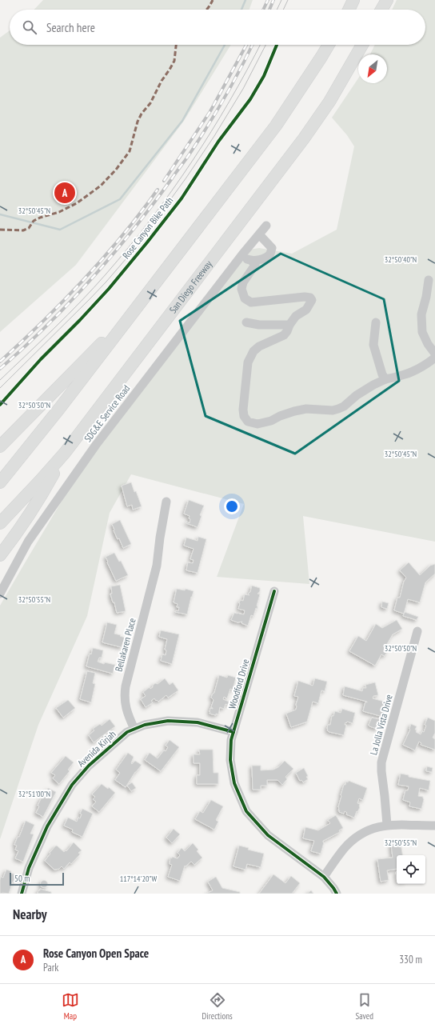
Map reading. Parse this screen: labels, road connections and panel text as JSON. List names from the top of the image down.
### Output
{
  "streets": {
    "highway": ["San Diego Freeway"],
    "street": [
      "SDG&E Service Road",
      "Bellakaren Place",
      "Woodford Drive",
      "La Jolla Vista Drive",
      "Avenida Kirjah"
    ],
    "cycle path": ["Rose Canyon Bike Path"]
  },
  "crossings": [
    ["Bellakaren Place", "Avenida Kirjah"],
    ["Woodford Drive", "Avenida Kirjah"]
  ],
  "scale_bar": "50 m",
  "north": "bottom left",
  "page": {
    "search": "Search here",
    "pins": "A",
    "scale": "50 m",
    "heading": "Nearby",
    "list": [
      {
        "mark": "A",
        "name": "Rose Canyon Open Space",
        "note": "Park",
        "value": "330 m"
      }
    ],
    "nav": ["Map", "Directions", "Saved"]
  },
  "coordinates": [
    "32°50'45\"N",
    "32°50'40\"N",
    "32°50'50\"N",
    "32°50'55\"N",
    "32°51'00\"N",
    "117°14'20\"W"
  ]
}
